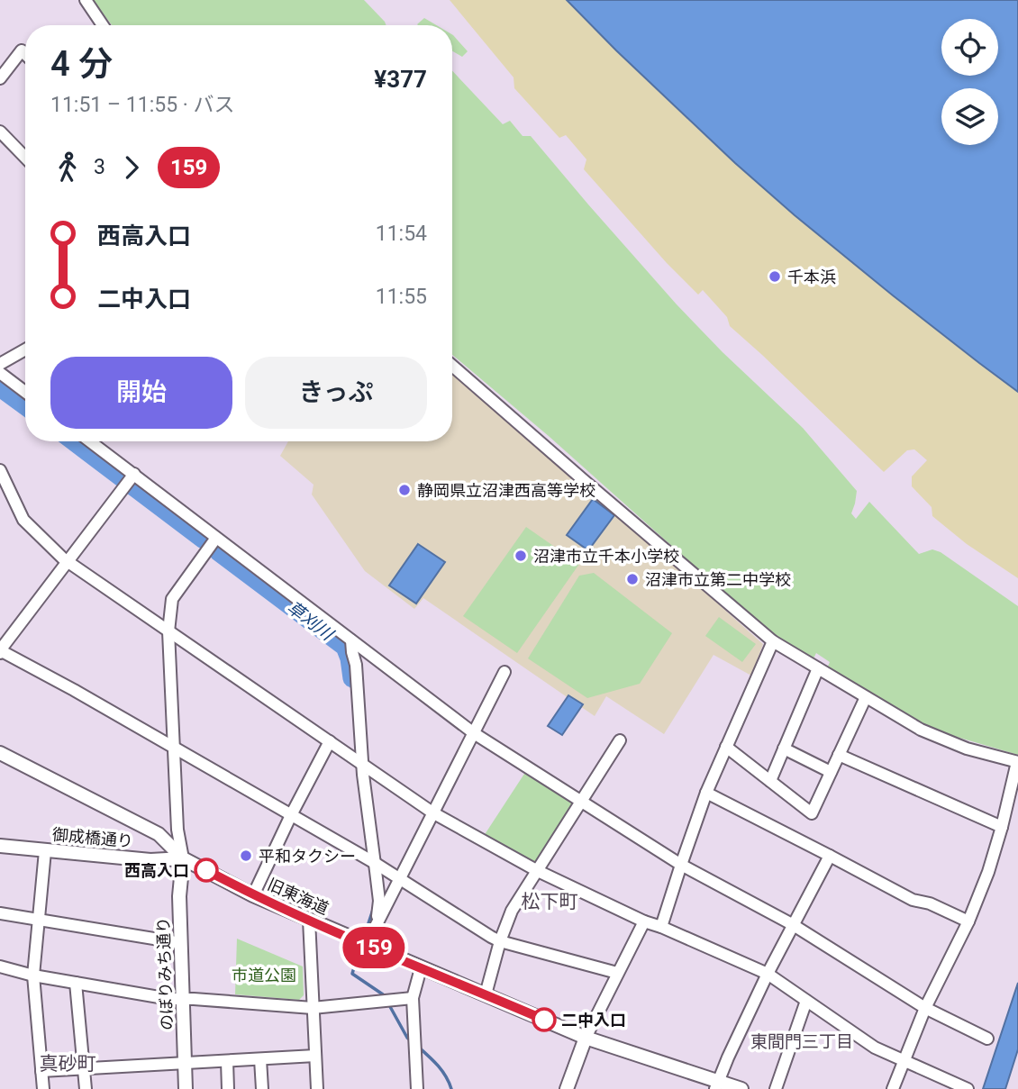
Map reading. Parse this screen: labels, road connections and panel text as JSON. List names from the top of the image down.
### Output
{
  "streets": {
    "street": ["御成橋通り", "旧東海道", "のぼりみち通り"]
  },
  "crossings": [
    ["御成橋通り", "旧東海道"],
    ["御成橋通り", "のぼりみち通り"],
    ["旧東海道", "のぼりみち通り"]
  ],
  "districts": ["松下町", "東間門三丁目", "真砂町"],
  "water": ["草刈川"],
  "parks": ["市道公園"],
  "places": [
    "千本浜",
    "静岡県立沼津西高等学校",
    "沼津市立千本小学校",
    "沼津市立第二中学校",
    "平和タクシー",
    "西高入口",
    "二中入口"
  ],
  "lines": ["bus line 159"],
  "page": {
    "on_map": "159",
    "heading": ["4 分", "11:51 – 11:55 · バス", "¥377"],
    "legs": ["3", "159"],
    "list": [
      {
        "name": "西高入口",
        "value": "11:54"
      },
      {
        "name": "二中入口",
        "value": "11:55"
      }
    ],
    "buttons": ["開始", "きっぷ"]
  }
}
